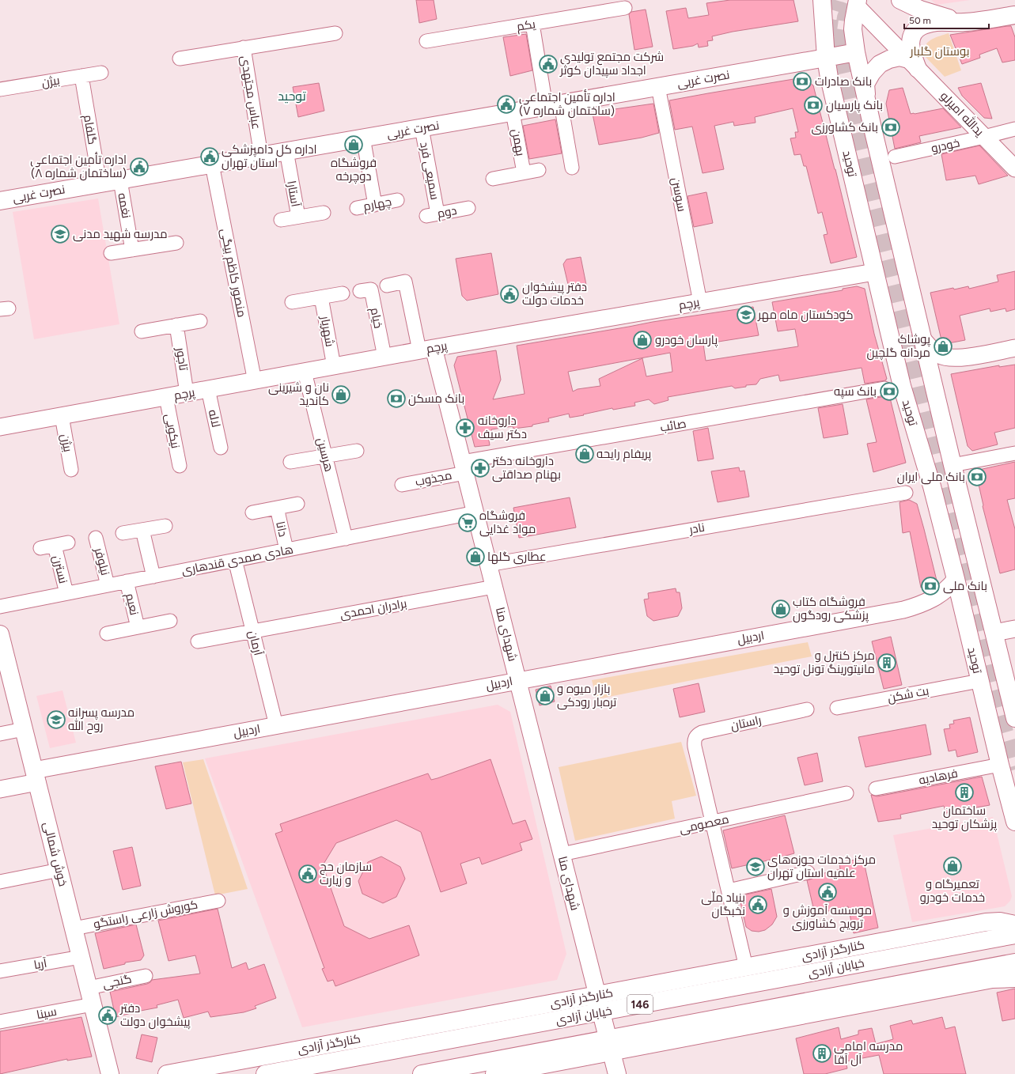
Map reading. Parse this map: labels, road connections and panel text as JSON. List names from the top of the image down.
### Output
{
  "streets": {
    "main road": [
      "نصرت غربی",
      "توحید",
      "خوش شمالی",
      "کنارگذر آزادی",
      "خیابان آزادی",
      "146"
    ],
    "street": [
      "یکم",
      "بیژن",
      "عباس مجتهدی",
      "یدالله امیرلو",
      "گلفام",
      "بهمن",
      "خودرو",
      "سمیعی فرد",
      "آستارا",
      "سوسن",
      "چهارم",
      "نغمه",
      "دوم",
      "منصور کاظم بیگی",
      "پرچم",
      "خیام",
      "شهریار",
      "تاجور",
      "لاله",
      "صائب",
      "نیکویی",
      "هرسین",
      "مجذوب",
      "نادر",
      "دانا",
      "هادی صمدی قندهاری",
      "نیلوفر",
      "نسترن",
      "نعیم",
      "برادران احمدی",
      "شهدای منا",
      "اردبیل",
      "آرمان",
      "بت شکن",
      "راستان",
      "فرهادیه",
      "معصومی",
      "کوروش زارعی راستگو",
      "آریا",
      "گنجی",
      "سینا"
    ]
  },
  "crossings": [
    ["نصرت غربی", "عباس مجتهدی"],
    ["نصرت غربی", "گلفام"],
    ["نصرت غربی", "بهمن"],
    ["نصرت غربی", "توحید"],
    ["نصرت غربی", "سمیعی فرد"],
    ["نصرت غربی", "آستارا"],
    ["نصرت غربی", "سوسن"],
    ["نصرت غربی", "نغمه"],
    ["نصرت غربی", "منصور کاظم بیگی"],
    ["بیژن", "گلفام"],
    ["بیژن", "پرچم"],
    ["یدالله امیرلو", "خودرو"],
    ["توحید", "پرچم"],
    ["توحید", "اردبیل"],
    ["توحید", "بت شکن"],
    ["توحید", "فرهادیه"],
    ["سمیعی فرد", "دوم"],
    ["سوسن", "پرچم"],
    ["منصور کاظم بیگی", "پرچم"],
    ["پرچم", "خیام"],
    ["پرچم", "شهریار"],
    ["پرچم", "تاجور"],
    ["پرچم", "لاله"],
    ["پرچم", "نیکویی"],
    ["پرچم", "هرسین"],
    ["پرچم", "شهدای منا"],
    ["صائب", "مجذوب"],
    ["صائب", "شهدای منا"],
    ["هرسین", "هادی صمدی قندهاری"],
    ["مجذوب", "شهدای منا"],
    ["نادر", "شهدای منا"],
    ["دانا", "هادی صمدی قندهاری"],
    ["هادی صمدی قندهاری", "نیلوفر"],
    ["هادی صمدی قندهاری", "نسترن"],
    ["هادی صمدی قندهاری", "نعیم"],
    ["هادی صمدی قندهاری", "شهدای منا"],
    ["هادی صمدی قندهاری", "آرمان"],
    ["برادران احمدی", "شهدای منا"],
    ["برادران احمدی", "آرمان"],
    ["شهدای منا", "اردبیل"],
    ["شهدای منا", "معصومی"],
    ["شهدای منا", "کنارگذر آزادی"],
    ["اردبیل", "آرمان"],
    ["اردبیل", "خوش شمالی"],
    ["راستان", "معصومی"],
    ["خوش شمالی", "کوروش زارعی راستگو"],
    ["خوش شمالی", "آریا"],
    ["خوش شمالی", "گنجی"],
    ["خوش شمالی", "سینا"]
  ],
  "districts": ["توحید"],
  "parks": ["بوستان گلبار"],
  "places": {
    "public building": [
      "شرکت مجتمع تولیدی اجداد سپیدان کوثر",
      "اداره تأمین اجتماعی (ساختمان شماره ۷)",
      "اداره کل دامپزشکی استان تهران",
      "اداره تأمین اجتماعی (ساختمان شماره ۸)",
      "دفتر پیشخوان خدمات دولت",
      "سازمان حج و زیارت",
      "موسسه آموزش و ترویج کشاورزی",
      "بنیاد ملّی نخبگان",
      "دفتر پیشخوان دولت"
    ],
    "bank": [
      "بانک صادرات",
      "بانک پارسیان",
      "بانک کشاورزی",
      "بانک سپه",
      "بانک مسکن",
      "بانک ملی ایران",
      "بانک ملی"
    ],
    "shop": [
      "فروشگاه دوچرخه",
      "پارسان خودرو",
      "پوشاک مردانه گلچین",
      "نان و شیرینی کاندید",
      "پریفام رایحه",
      "عطاری گلها",
      "فروشگاه کتاب پزشکی رودگون",
      "بازار میوه و تره‌بار رودکی",
      "تعمیرگاه و خدمات خودرو"
    ],
    "school or university": [
      "مدرسه شهید مدنی",
      "کودکستان ماه مهر",
      "مدرسه پسرانه روح الله",
      "مرکز خدمات حوزه‌های علمیه استان تهران"
    ],
    "pharmacy": ["داروخانه دکتر سیف", "داروخانه دکتر بهنام صداقتی"],
    "supermarket": ["فروشگاه مواد غذایی"],
    "building": ["مرکز کنترل و مانیتورینگ تونل توحید", "ساختمان پزشکان توحید", "مدرسه امامی آل آقا"]
  },
  "scale_bar": "50 m"
}
